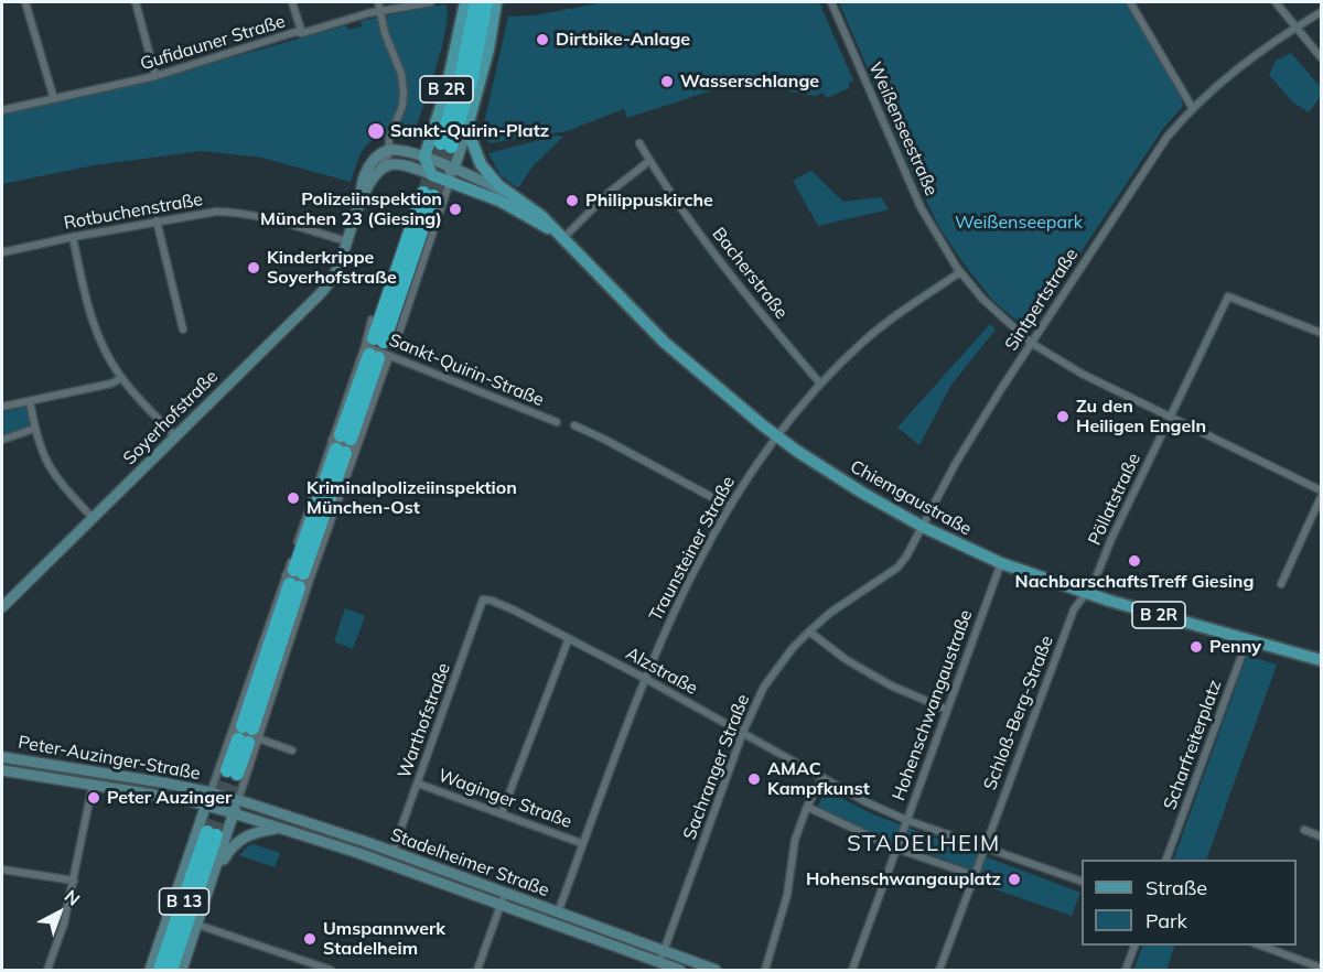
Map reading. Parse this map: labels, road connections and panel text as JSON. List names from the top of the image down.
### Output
{
  "streets": {
    "highway": ["B 13"],
    "main road": [
      "B 2R",
      "Soyerhofstraße",
      "Chiemgaustraße",
      "Peter-Auzinger-Straße",
      "Stadelheimer Straße"
    ],
    "street": [
      "Gufidauner Straße",
      "Weißenseestraße",
      "Rotbuchenstraße",
      "Bacherstraße",
      "Sintpertstraße",
      "Sankt-Quirin-Straße",
      "Pöllatstraße",
      "Traunsteiner Straße",
      "Alzstraße",
      "Hohenschwangaustraße",
      "Schloß-Berg-Straße",
      "Warthofstraße",
      "Scharfreiterplatz",
      "Sachranger Straße",
      "Waginger Straße"
    ]
  },
  "crossings": [
    ["B 2R", "Chiemgaustraße"],
    ["Weißenseestraße", "Sintpertstraße"],
    ["Weißenseestraße", "Pöllatstraße"],
    ["Weißenseestraße", "Traunsteiner Straße"],
    ["Rotbuchenstraße", "Soyerhofstraße"],
    ["Bacherstraße", "Traunsteiner Straße"],
    ["Sintpertstraße", "Chiemgaustraße"],
    ["Sintpertstraße", "Sachranger Straße"],
    ["Chiemgaustraße", "Pöllatstraße"],
    ["Chiemgaustraße", "Traunsteiner Straße"],
    ["Chiemgaustraße", "Hohenschwangaustraße"],
    ["Chiemgaustraße", "Schloß-Berg-Straße"],
    ["Chiemgaustraße", "Scharfreiterplatz"],
    ["Chiemgaustraße", "Sachranger Straße"],
    ["Pöllatstraße", "Schloß-Berg-Straße"],
    ["Traunsteiner Straße", "Alzstraße"],
    ["Traunsteiner Straße", "Waginger Straße"],
    ["Traunsteiner Straße", "Stadelheimer Straße"],
    ["Alzstraße", "Warthofstraße"],
    ["Alzstraße", "Sachranger Straße"],
    ["Warthofstraße", "Waginger Straße"],
    ["Warthofstraße", "Stadelheimer Straße"],
    ["Peter-Auzinger-Straße", "Stadelheimer Straße"],
    ["Sachranger Straße", "Stadelheimer Straße"]
  ],
  "districts": ["STADELHEIM"],
  "parks": ["Weißenseepark"],
  "places": [
    "Dirtbike-Anlage",
    "Wasserschlange",
    "Sankt-Quirin-Platz",
    "Philippuskirche",
    "Polizeiinspektion München 23 (Giesing)",
    "Kinderkrippe Soyerhofstraße",
    "Zu den Heiligen Engeln",
    "Kriminalpolizeiinspektion München-Ost",
    "NachbarschaftsTreff Giesing",
    "Penny",
    "AMAC Kampfkunst",
    "Peter Auzinger",
    "Hohenschwangauplatz",
    "Umspannwerk Stadelheim"
  ],
  "legend": ["Straße", "Park"],
  "north": "top right"
}
